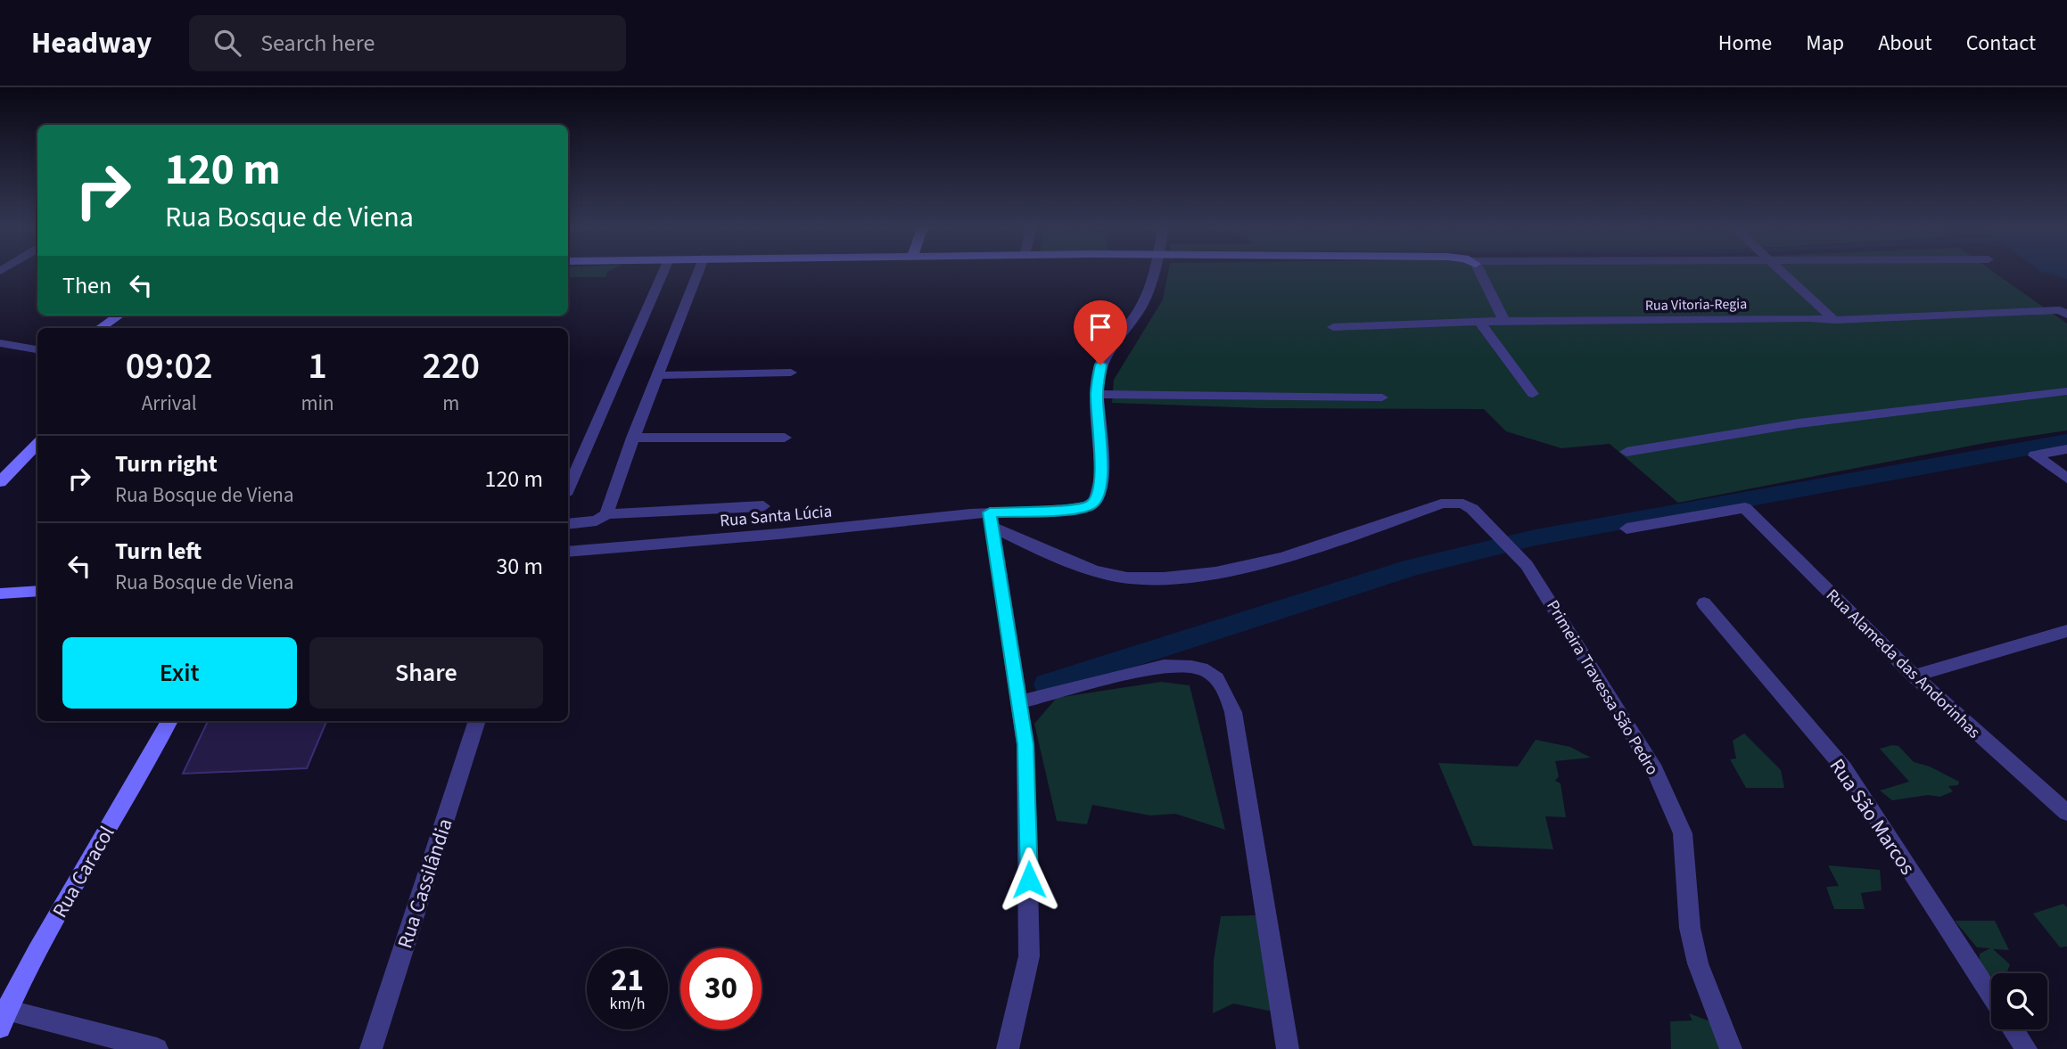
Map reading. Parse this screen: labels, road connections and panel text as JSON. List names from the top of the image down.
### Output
{
  "streets": {
    "main road": ["Rua Caracol"],
    "street": [
      "Rua Vitoria-Regia",
      "Rua Santa Lúcia",
      "Rua Alameda das Andorinhas",
      "Primeira Travessa São Pedro",
      "Rua São Marcos",
      "Rua Cassilândia"
    ]
  },
  "crossings": [
    ["Rua Santa Lúcia", "Primeira Travessa São Pedro"]
  ],
  "page": {
    "header": "Headway",
    "search": "Search here",
    "nav": [
      "Home",
      "Map",
      "About",
      "Contact"
    ],
    "turn": ["120 m", "Rua Bosque de Viena"],
    "then": "Then",
    "eta": [
      "09:02",
      "Arrival",
      "1",
      "min",
      "220",
      "m"
    ],
    "list": [
      {
        "name": "Turn right",
        "note": "Rua Bosque de Viena",
        "value": "120 m"
      },
      {
        "name": "Turn left",
        "note": "Rua Bosque de Viena",
        "value": "30 m"
      }
    ],
    "buttons": ["Exit", "Share"],
    "speed": "21 km/h",
    "limit": "30"
  }
}
